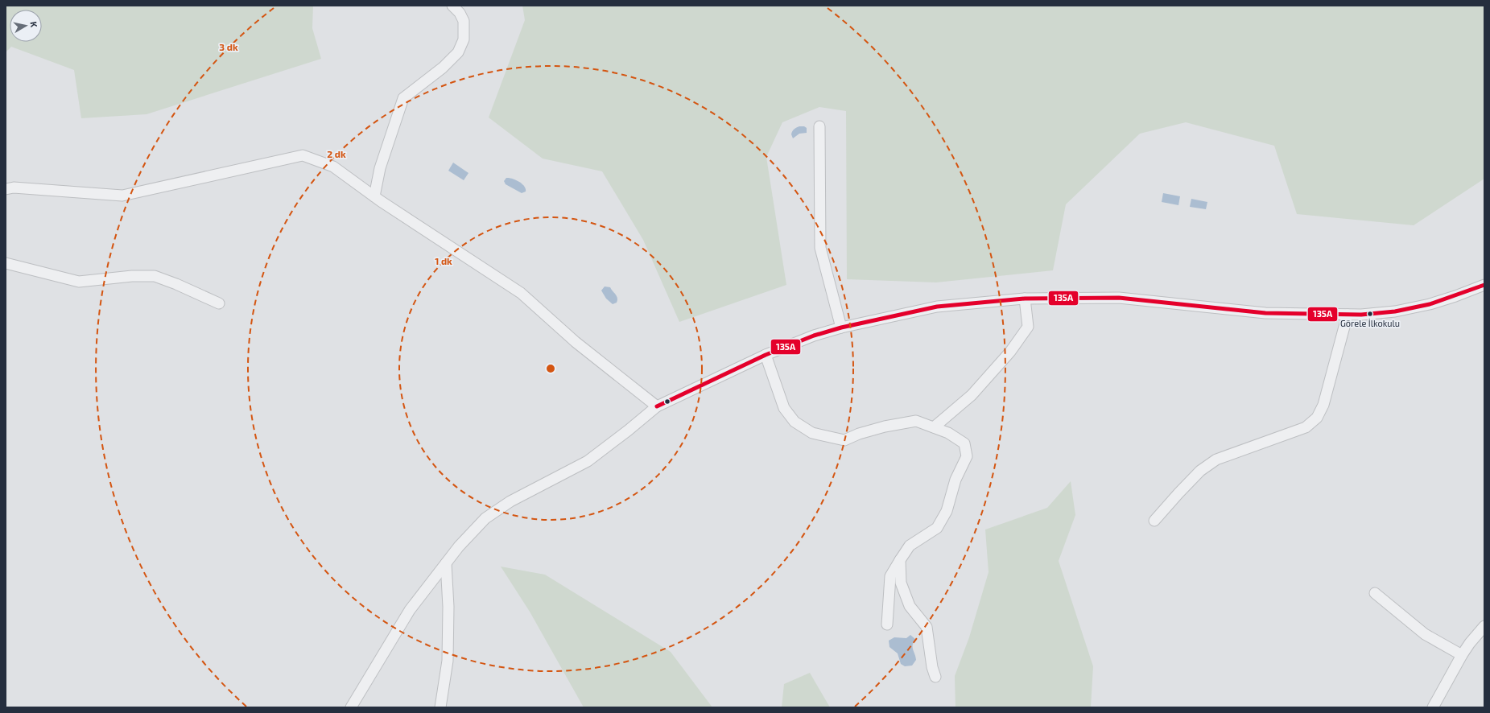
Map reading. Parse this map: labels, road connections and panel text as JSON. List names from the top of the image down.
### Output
{
  "places": ["Görele İlkokulu"],
  "lines": ["transit line 135A"],
  "north": "right",
  "rings": ["3 dk", "2 dk", "1 dk"]
}
